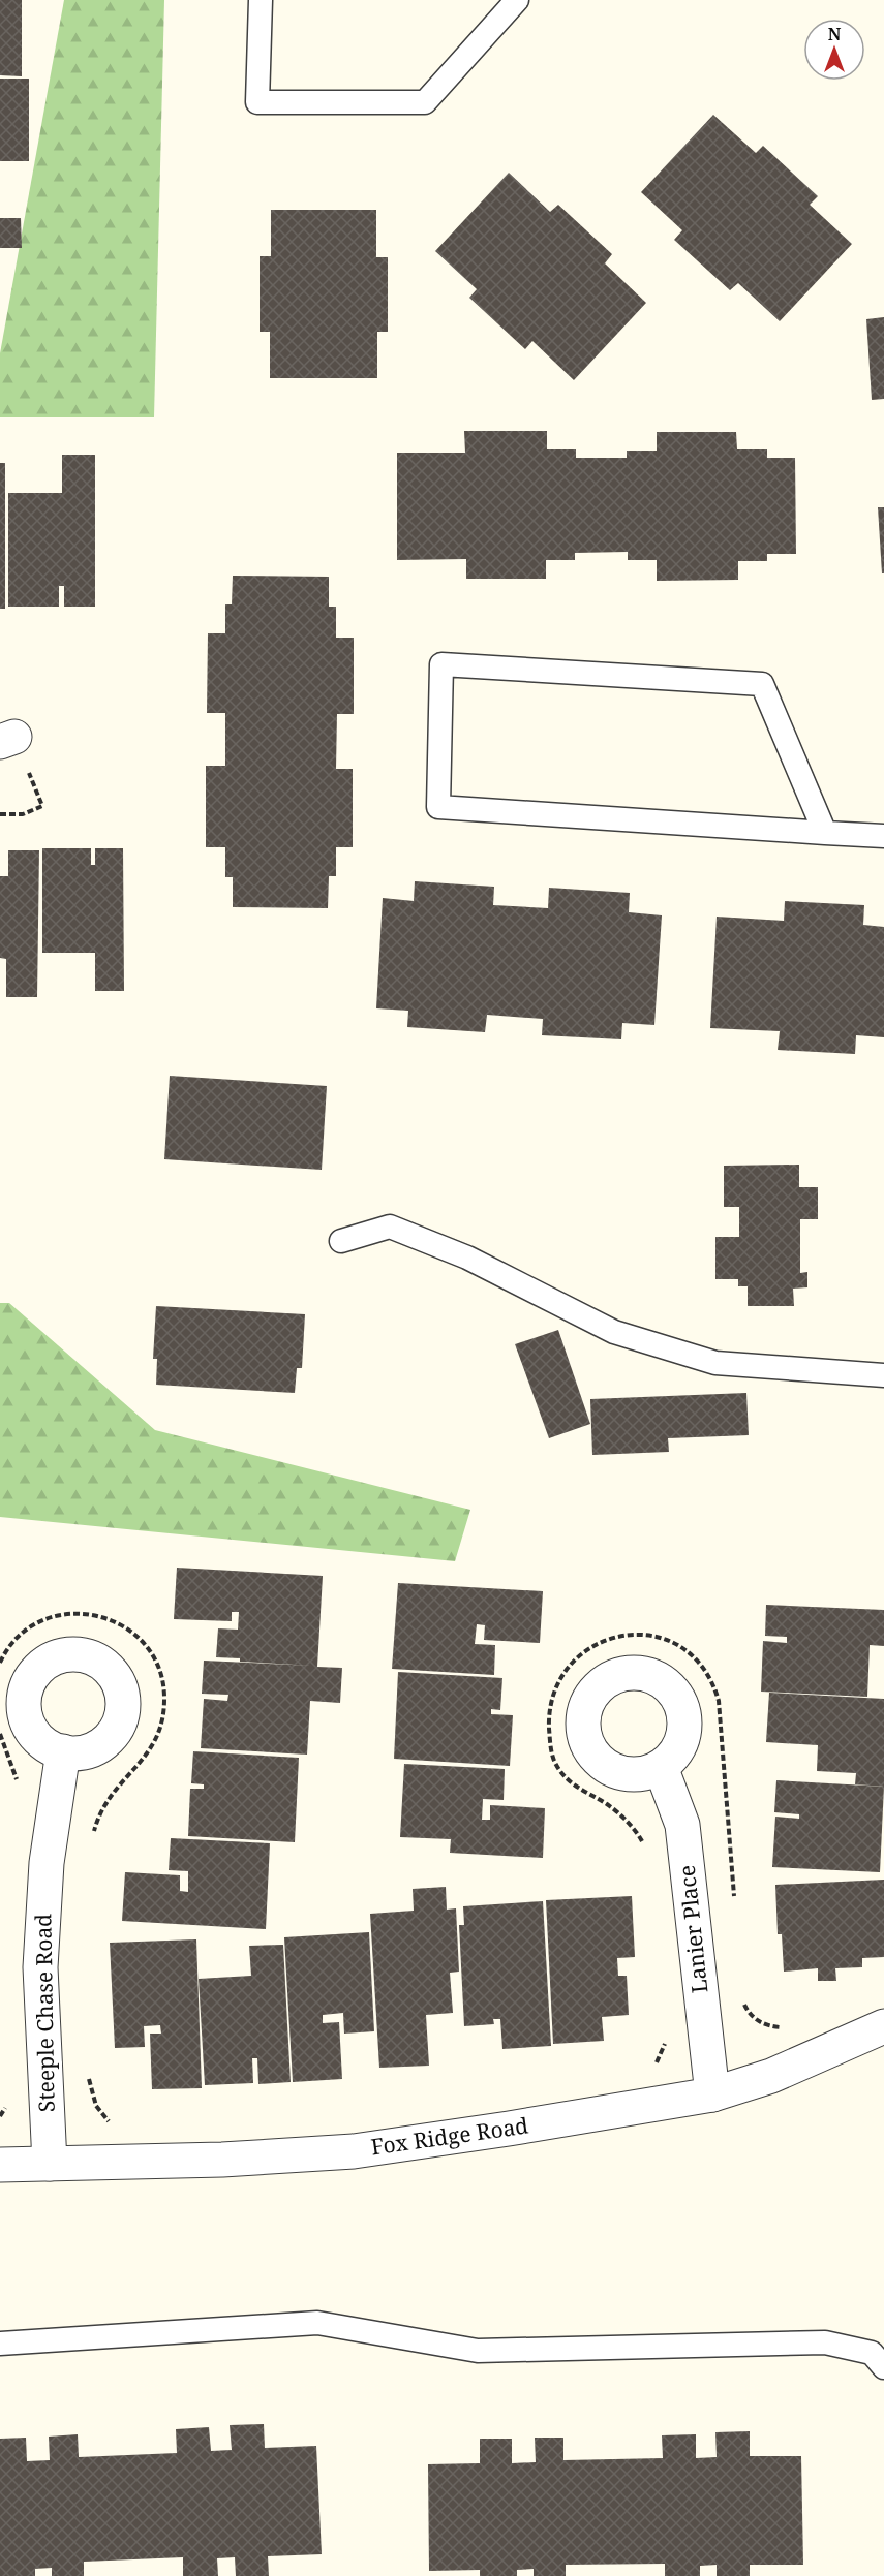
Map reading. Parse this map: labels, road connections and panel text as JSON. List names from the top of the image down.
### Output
{
  "streets": {
    "street": ["Lanier Place", "Steeple Chase Road", "Fox Ridge Road"]
  },
  "crossings": [
    ["Lanier Place", "Fox Ridge Road"],
    ["Steeple Chase Road", "Fox Ridge Road"]
  ],
  "north": "top"
}
